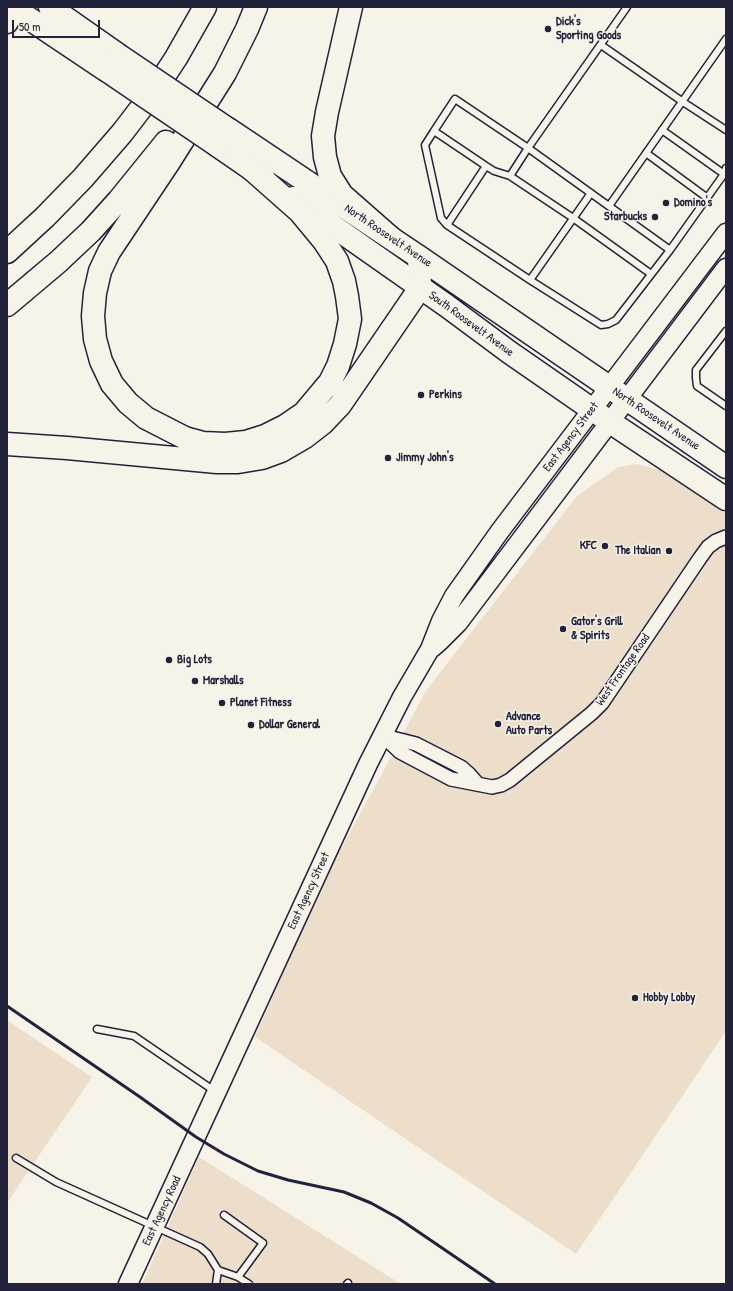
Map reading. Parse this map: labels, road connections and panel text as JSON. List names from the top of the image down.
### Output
{
  "streets": {
    "highway": ["North Roosevelt Avenue", "South Roosevelt Avenue"],
    "main road": ["East Agency Street", "East Agency Road"],
    "street": ["West Frontage Road"]
  },
  "crossings": [
    ["North Roosevelt Avenue", "South Roosevelt Avenue"],
    ["North Roosevelt Avenue", "East Agency Street"],
    ["South Roosevelt Avenue", "East Agency Street"],
    ["East Agency Street", "West Frontage Road"],
    ["East Agency Street", "East Agency Road"]
  ],
  "places": [
    "Dick's Sporting Goods",
    "Domino's",
    "Starbucks",
    "Perkins",
    "Jimmy John's",
    "KFC",
    "The Italian",
    "Gator's Grill & Spirits",
    "Big Lots",
    "Marshalls",
    "Planet Fitness",
    "Advance Auto Parts",
    "Dollar General",
    "Hobby Lobby"
  ],
  "scale_bar": "50 m"
}
